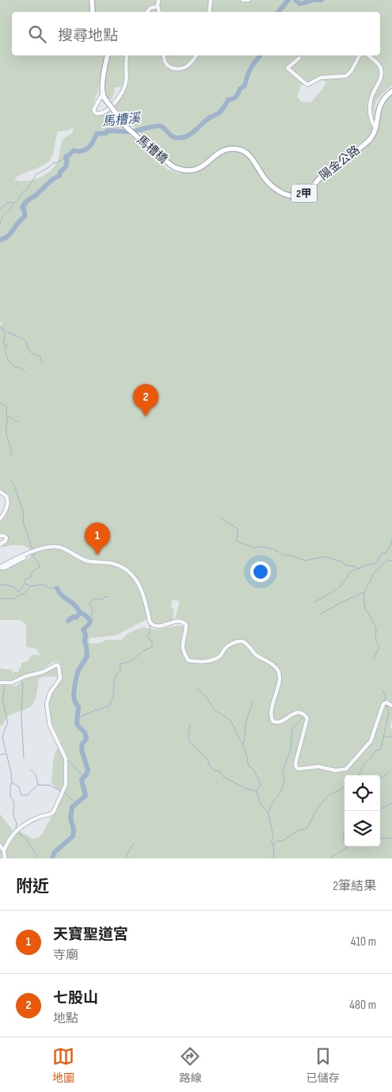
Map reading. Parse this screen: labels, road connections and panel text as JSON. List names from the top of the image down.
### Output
{
  "streets": {
    "main road": ["馬槽橋", "陽金公路", "2甲"]
  },
  "crossings": [
    ["馬槽橋", "陽金公路"]
  ],
  "water": ["馬槽溪"],
  "page": {
    "search": "搜尋地點",
    "pins": ["2", "1"],
    "heading": ["附近", "2筆結果"],
    "list": [
      {
        "mark": "1",
        "name": "天寶聖道宮",
        "note": "寺廟",
        "value": "410 m"
      },
      {
        "mark": "2",
        "name": "七股山",
        "note": "地點",
        "value": "480 m"
      }
    ],
    "nav": ["地圖", "路線", "已儲存"]
  }
}
